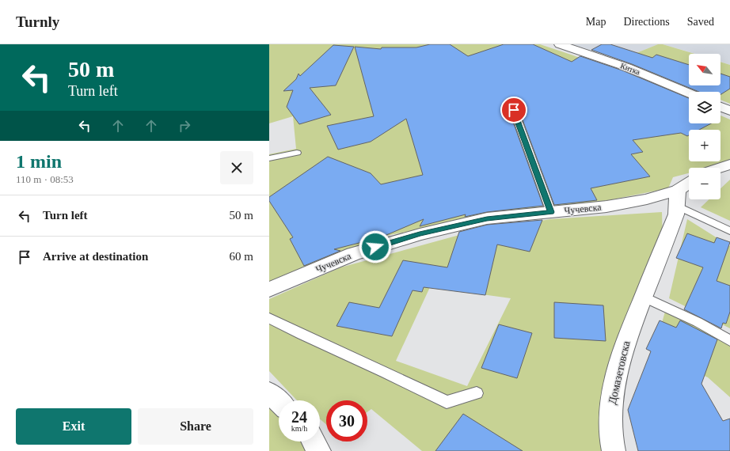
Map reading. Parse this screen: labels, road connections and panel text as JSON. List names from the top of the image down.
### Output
{
  "streets": {
    "street": ["Китка", "Чучевска", "Домазетовска"]
  },
  "crossings": [
    ["Чучевска", "Домазетовска"]
  ],
  "north": "top left",
  "page": {
    "header": "Turnly",
    "nav": ["Map", "Directions", "Saved"],
    "turn": ["50 m", "Turn left"],
    "map_buttons": ["+", "−"],
    "heading": ["1 min", "110 m · 08:53"],
    "list": [
      {
        "name": "Turn left",
        "value": "50 m"
      },
      {
        "name": "Arrive at destination",
        "value": "60 m"
      }
    ],
    "speed": "24 km/h",
    "limit": "30",
    "buttons": ["Exit", "Share"]
  }
}
